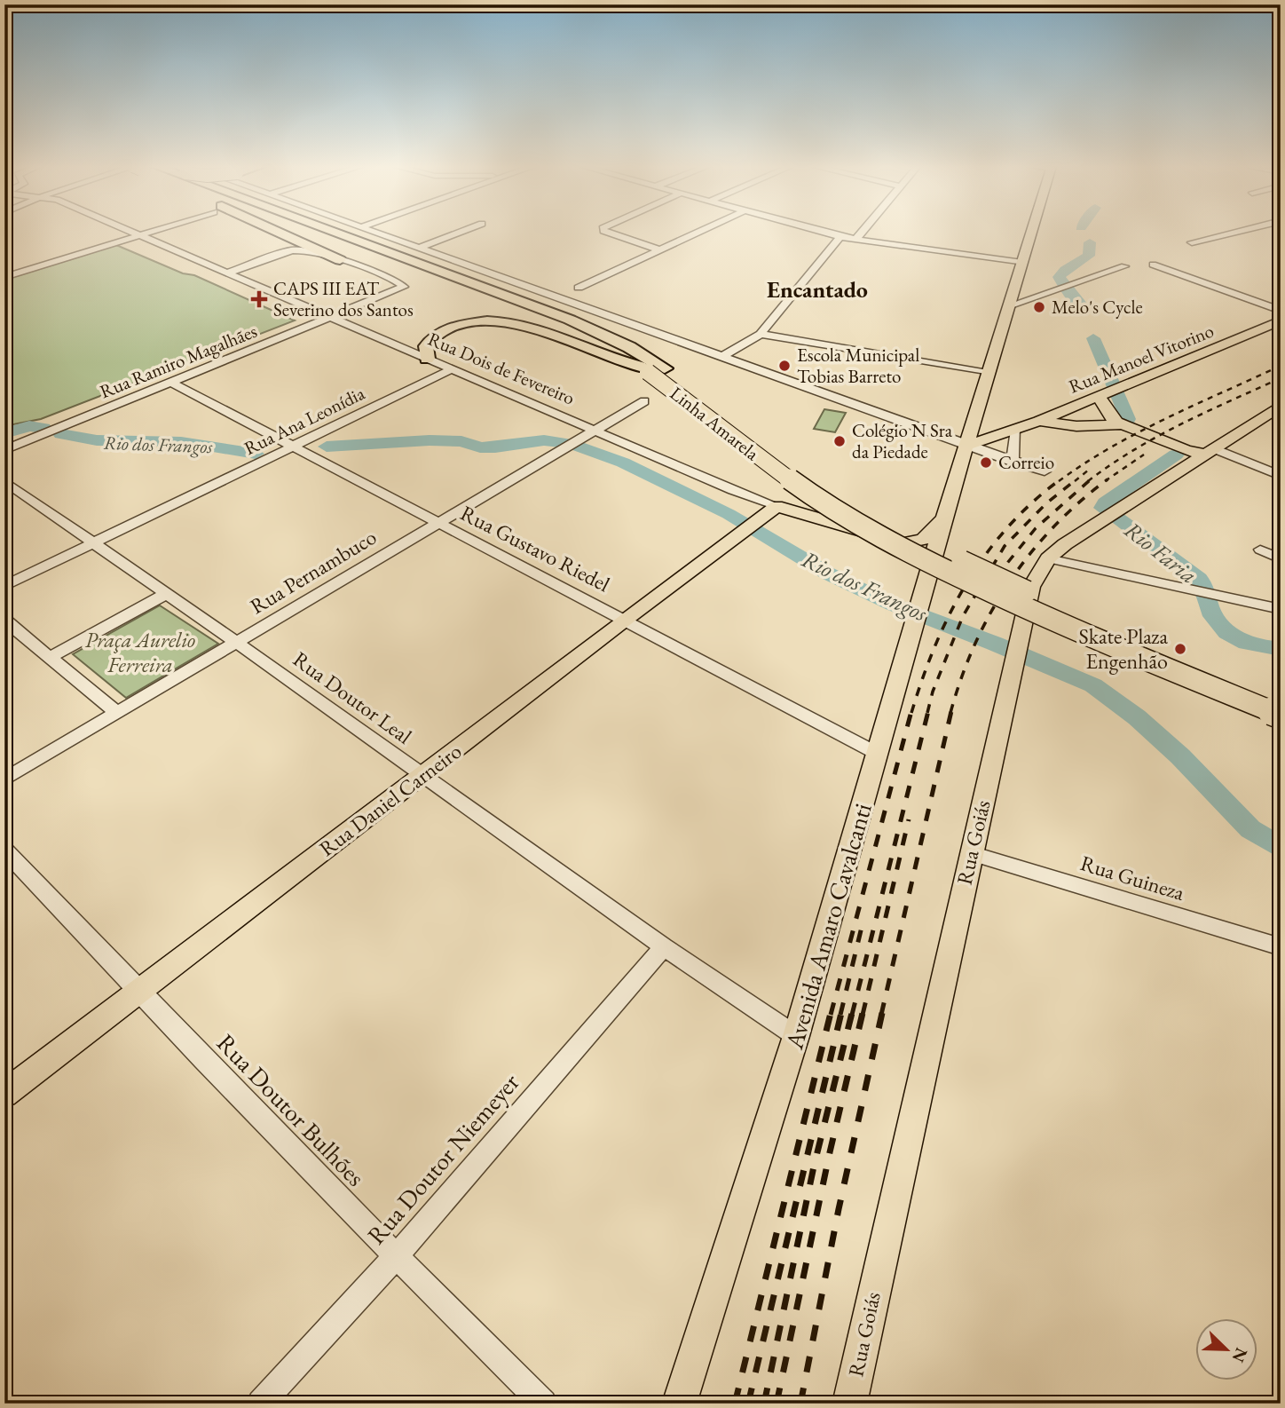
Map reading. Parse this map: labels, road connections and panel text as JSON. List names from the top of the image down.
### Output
{
  "streets": {
    "highway": ["Linha Amarela"],
    "main road": [
      "Rua Manoel Vitorino",
      "Rua Dois de Fevereiro",
      "Rua Daniel Carneiro",
      "Rua Goiás",
      "Avenida Amaro Cavalcanti"
    ],
    "street": [
      "Rua Ramiro Magalhães",
      "Rua Ana Leonídia",
      "Rua Gustavo Riedel",
      "Rua Pernambuco",
      "Rua Doutor Leal",
      "Rua Guineza",
      "Rua Doutor Bulhões",
      "Rua Doutor Niemeyer"
    ]
  },
  "crossings": [
    ["Rua Manoel Vitorino", "Avenida Amaro Cavalcanti"],
    ["Rua Ramiro Magalhães", "Rua Dois de Fevereiro"],
    ["Rua Ramiro Magalhães", "Rua Gustavo Riedel"],
    ["Rua Dois de Fevereiro", "Rua Ana Leonídia"],
    ["Rua Dois de Fevereiro", "Rua Pernambuco"],
    ["Rua Dois de Fevereiro", "Rua Daniel Carneiro"],
    ["Rua Ana Leonídia", "Rua Gustavo Riedel"],
    ["Rua Ana Leonídia", "Rua Doutor Leal"],
    ["Rua Gustavo Riedel", "Rua Pernambuco"],
    ["Rua Gustavo Riedel", "Rua Daniel Carneiro"],
    ["Rua Gustavo Riedel", "Avenida Amaro Cavalcanti"],
    ["Rua Pernambuco", "Rua Doutor Leal"],
    ["Rua Doutor Leal", "Rua Daniel Carneiro"],
    ["Rua Doutor Leal", "Avenida Amaro Cavalcanti"],
    ["Rua Doutor Leal", "Rua Doutor Niemeyer"],
    ["Rua Daniel Carneiro", "Rua Doutor Bulhões"],
    ["Rua Goiás", "Rua Guineza"],
    ["Rua Doutor Bulhões", "Rua Doutor Niemeyer"]
  ],
  "districts": ["Encantado"],
  "water": ["Rio dos Frangos", "Rio Faria"],
  "parks": ["Praça Aurelio Ferreira"],
  "places": {
    "health": ["CAPS III EAT Severino dos Santos"],
    "other": [
      "Melo's Cycle",
      "Escola Municipal Tobias Barreto",
      "Colégio N Sra da Piedade",
      "Correio",
      "Skate Plaza Engenhão"
    ]
  },
  "north": "bottom right"
}
